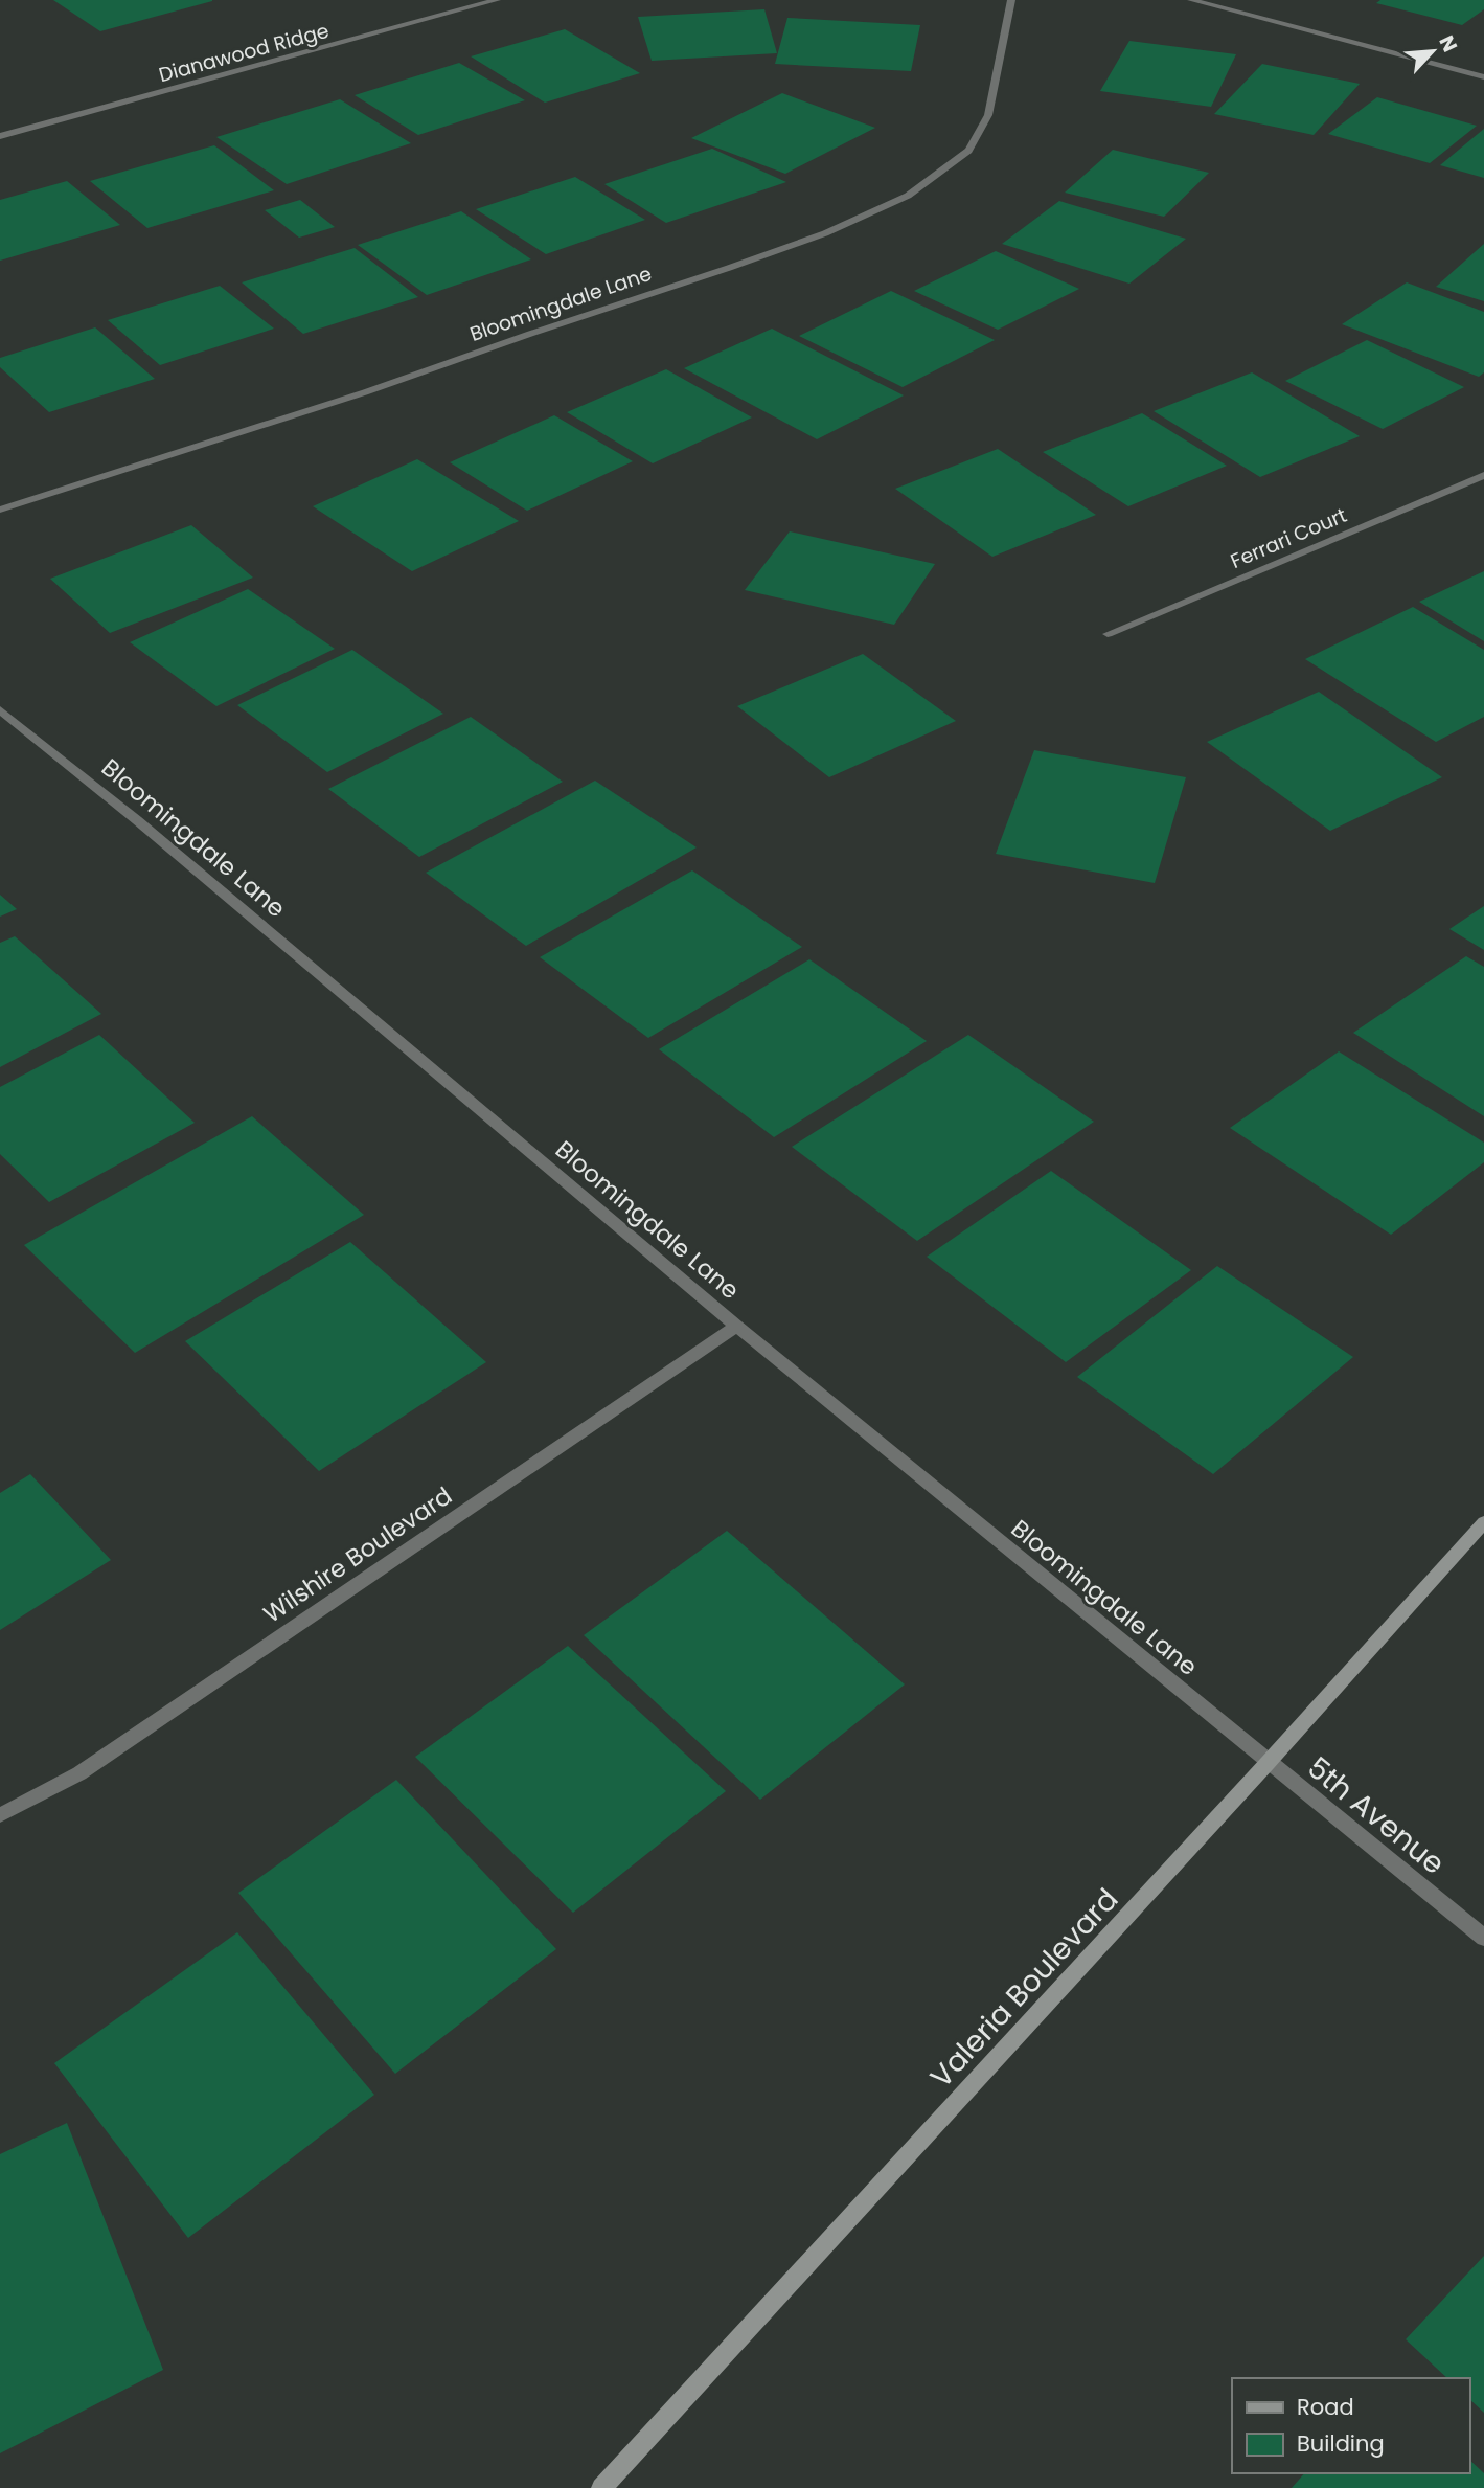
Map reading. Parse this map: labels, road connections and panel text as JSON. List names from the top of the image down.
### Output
{
  "streets": {
    "street": [
      "Dianawood Ridge",
      "Bloomingdale Lane",
      "Ferrari Court",
      "Wilshire Boulevard",
      "5th Avenue",
      "Valeria Boulevard"
    ]
  },
  "crossings": [
    ["Bloomingdale Lane", "Wilshire Boulevard"],
    ["Bloomingdale Lane", "5th Avenue"],
    ["Bloomingdale Lane", "Valeria Boulevard"],
    ["5th Avenue", "Valeria Boulevard"]
  ],
  "legend": ["Road", "Building"],
  "north": "top right"
}
